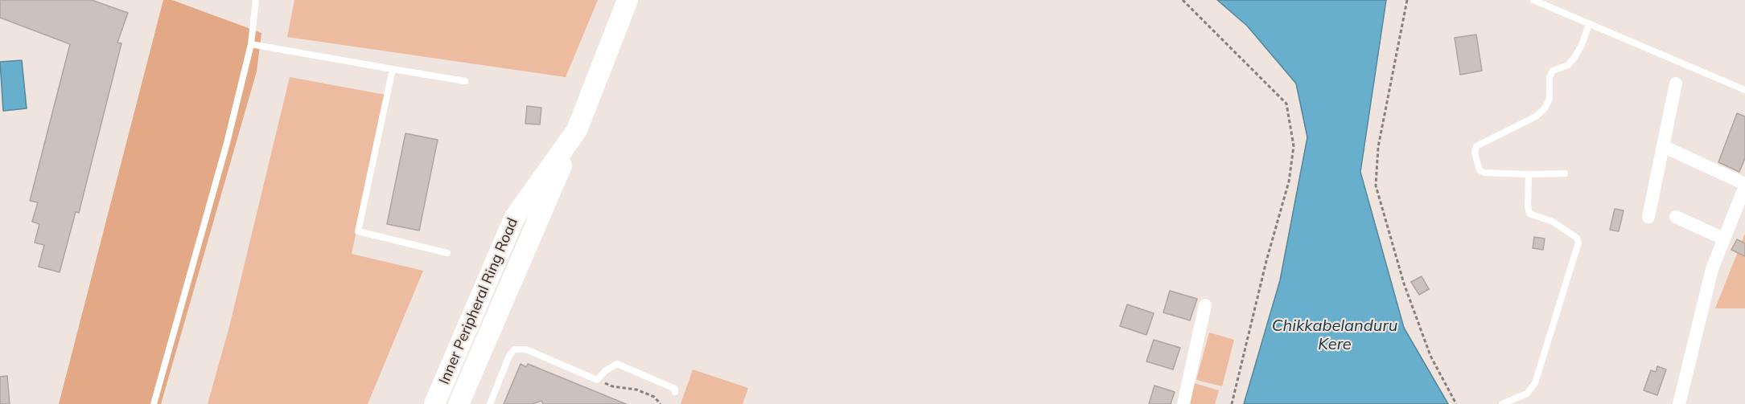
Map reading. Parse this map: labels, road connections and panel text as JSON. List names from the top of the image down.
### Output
{
  "streets": {
    "main road": ["Inner Peripheral Ring Road"]
  },
  "water": ["Chikkabelanduru Kere"]
}
